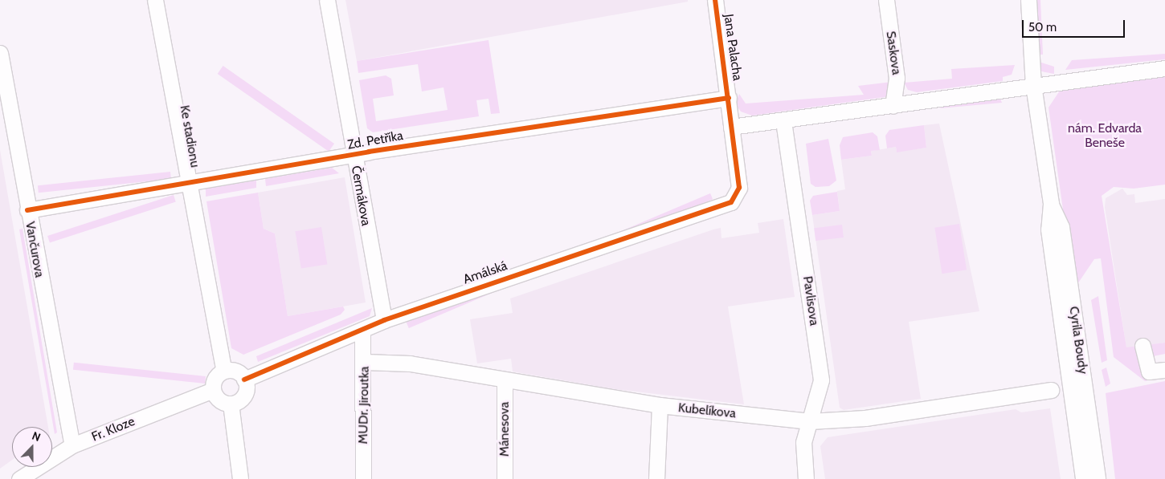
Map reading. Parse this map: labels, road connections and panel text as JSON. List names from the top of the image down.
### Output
{
  "streets": {
    "street": [
      "Jana Palacha",
      "Saskova",
      "Ke stadionu",
      "Zd. Petříka",
      "Čermákova",
      "Vančurova",
      "Amálská",
      "Pavlisova",
      "Cyrila Boudy",
      "MUDr. Jiroutka",
      "Kubelíkova",
      "Fr. Kloze",
      "Mánesova"
    ]
  },
  "crossings": [
    ["Jana Palacha", "Zd. Petříka"],
    ["Ke stadionu", "Zd. Petříka"],
    ["Ke stadionu", "Amálská"],
    ["Ke stadionu", "Fr. Kloze"],
    ["Zd. Petříka", "Čermákova"],
    ["Zd. Petříka", "Vančurova"],
    ["Čermákova", "Amálská"],
    ["Vančurova", "Fr. Kloze"],
    ["Amálská", "MUDr. Jiroutka"],
    ["Amálská", "Fr. Kloze"],
    ["Pavlisova", "Kubelíkova"],
    ["MUDr. Jiroutka", "Kubelíkova"],
    ["Kubelíkova", "Mánesova"]
  ],
  "parks": ["nám. Edvarda Beneše"],
  "scale_bar": "50 m",
  "north": "top"
}
